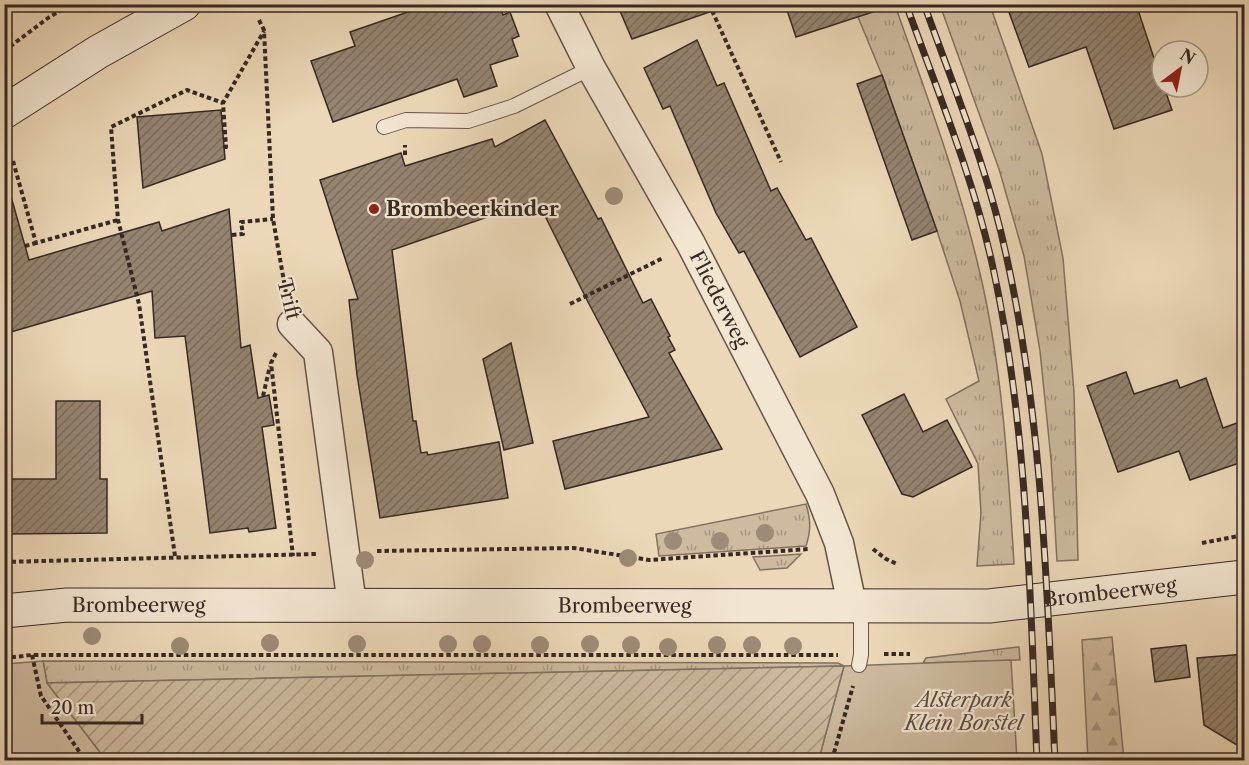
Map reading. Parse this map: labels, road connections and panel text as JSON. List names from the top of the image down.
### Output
{
  "streets": {
    "main road": ["Brombeerweg"],
    "street": ["Trift", "Fliederweg"]
  },
  "crossings": [
    ["Trift", "Brombeerweg"],
    ["Fliederweg", "Brombeerweg"]
  ],
  "parks": ["Alsterpark Klein Borstel"],
  "places": ["Brombeerkinder"],
  "scale_bar": "20 m",
  "north": "top right"
}
